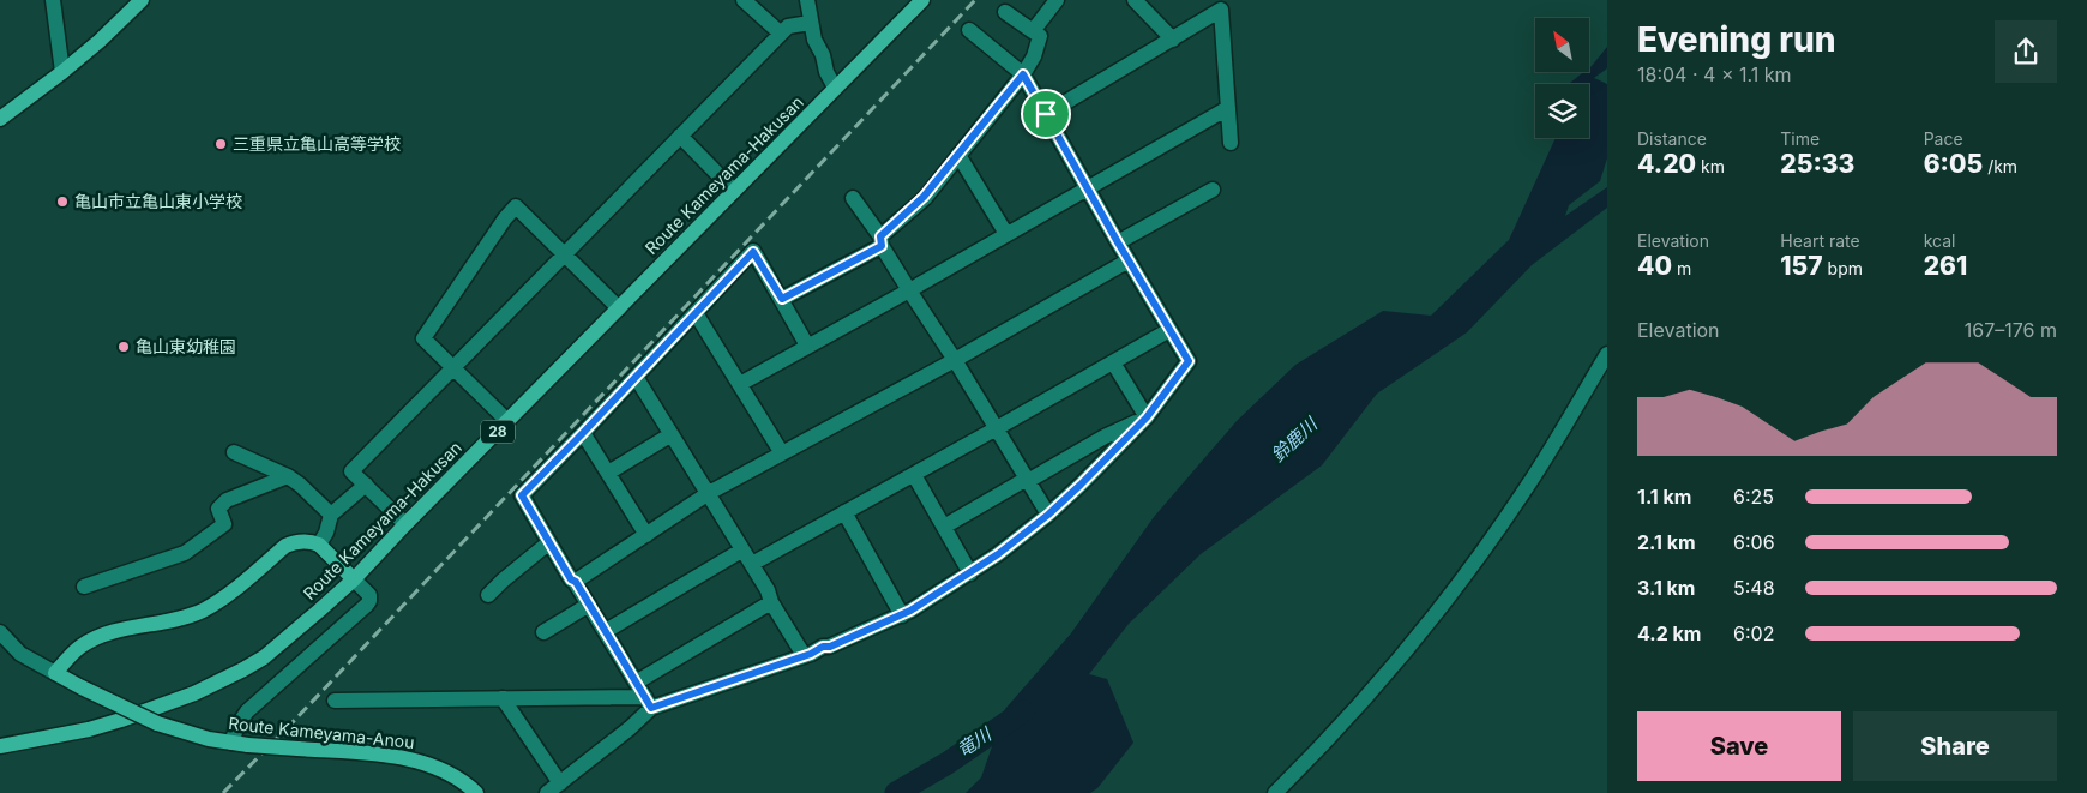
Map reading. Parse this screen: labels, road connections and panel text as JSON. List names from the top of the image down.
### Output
{
  "streets": {
    "main road": ["Route Kameyama-Hakusan", "28", "Route Kameyama-Anou"]
  },
  "water": ["鈴鹿川", "竜川"],
  "places": ["三重県立亀山高等学校", "亀山市立亀山東小学校", "亀山東幼稚園"],
  "north": "top left",
  "page": {
    "heading": ["Evening run", "18:04 · 4 × 1.1 km"],
    "stats": [
      ["Distance", "4.20 km"],
      ["Time", "25:33"],
      ["Pace", "6:05 /km"],
      ["Elevation", "40 m"],
      ["Heart rate", "157 bpm"],
      ["kcal", "261"]
    ],
    "chart": ["Elevation", "167–176 m"],
    "list": [
      {
        "name": "1.1 km",
        "note": "6:25"
      },
      {
        "name": "2.1 km",
        "note": "6:06"
      },
      {
        "name": "3.1 km",
        "note": "5:48"
      },
      {
        "name": "4.2 km",
        "note": "6:02"
      }
    ],
    "buttons": ["Save", "Share"]
  }
}
